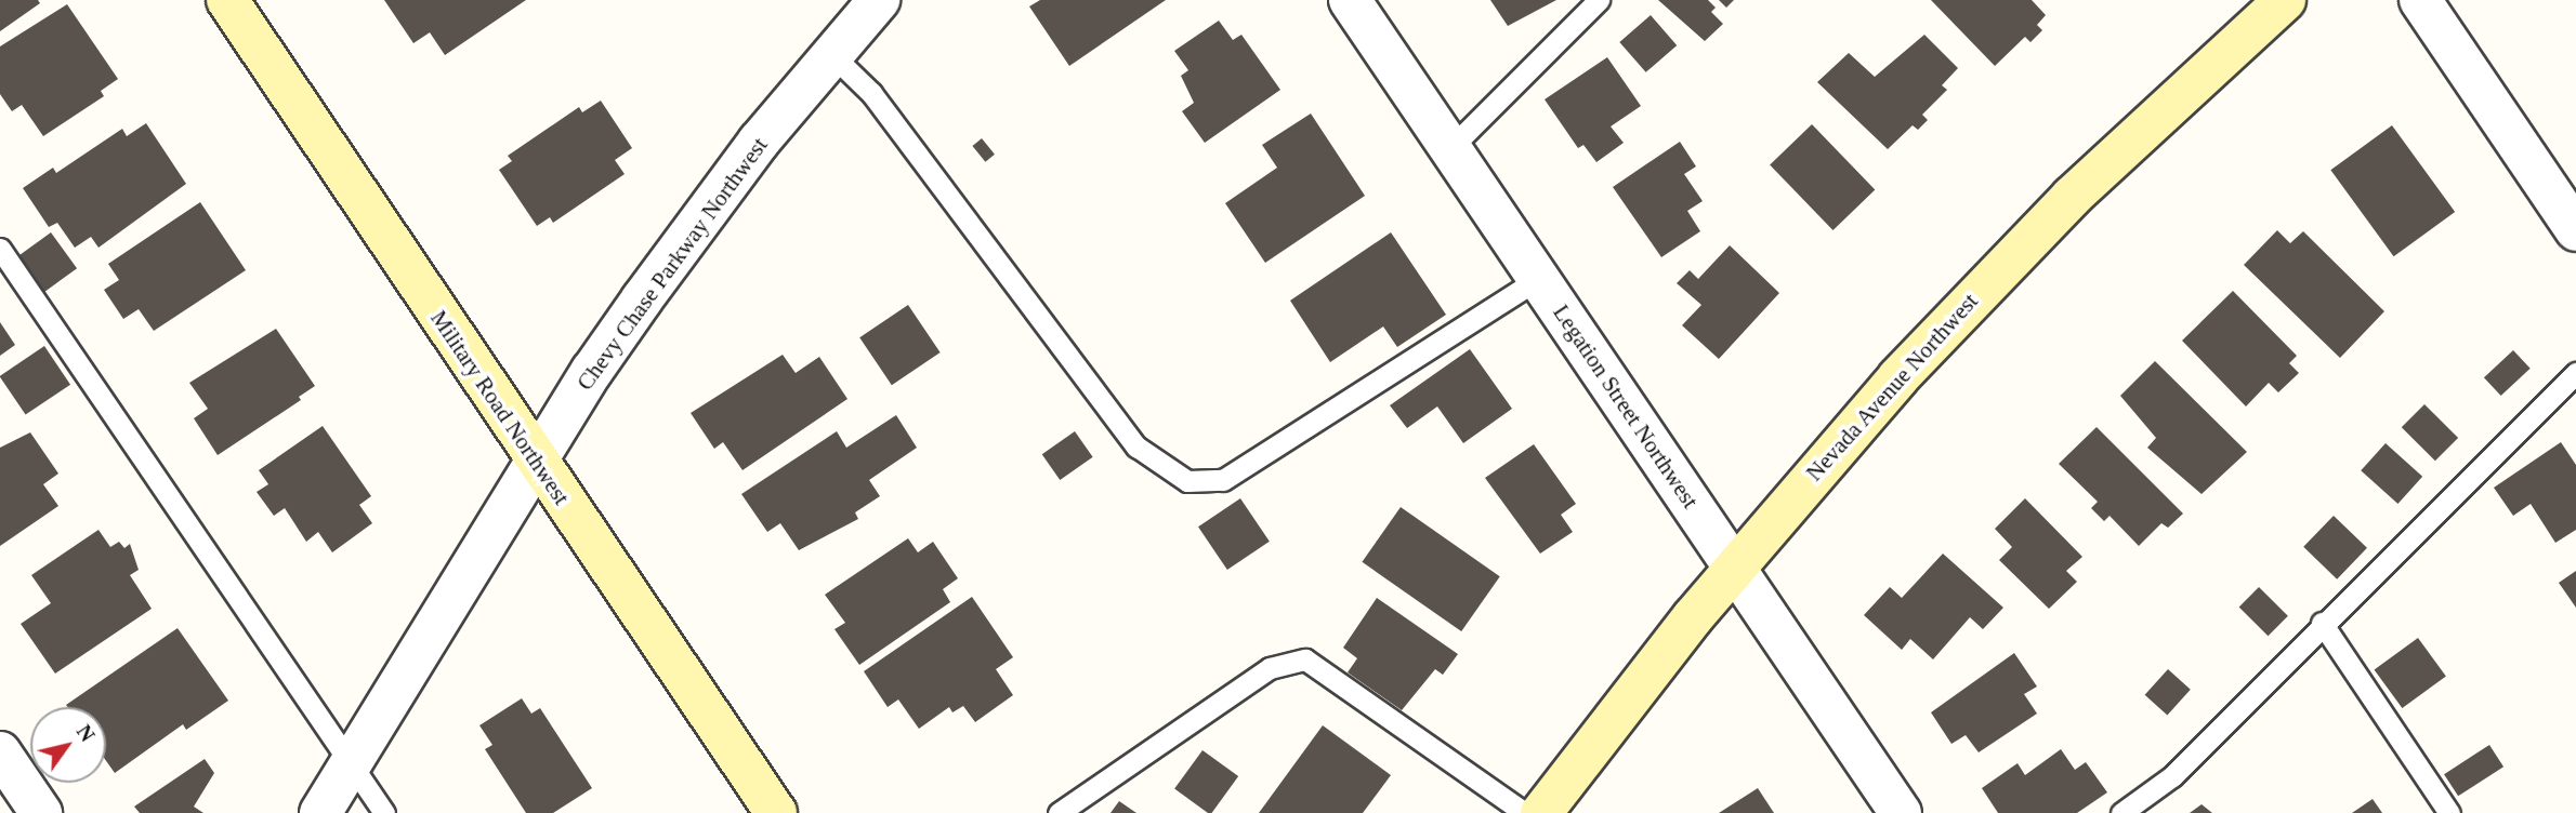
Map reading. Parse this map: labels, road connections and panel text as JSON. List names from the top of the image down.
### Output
{
  "streets": {
    "street": [
      "Chevy Chase Parkway Northwest",
      "Nevada Avenue Northwest",
      "Legation Street Northwest",
      "Military Road Northwest"
    ]
  },
  "crossings": [
    ["Chevy Chase Parkway Northwest", "Military Road Northwest"],
    ["Nevada Avenue Northwest", "Legation Street Northwest"]
  ],
  "north": "top right"
}
